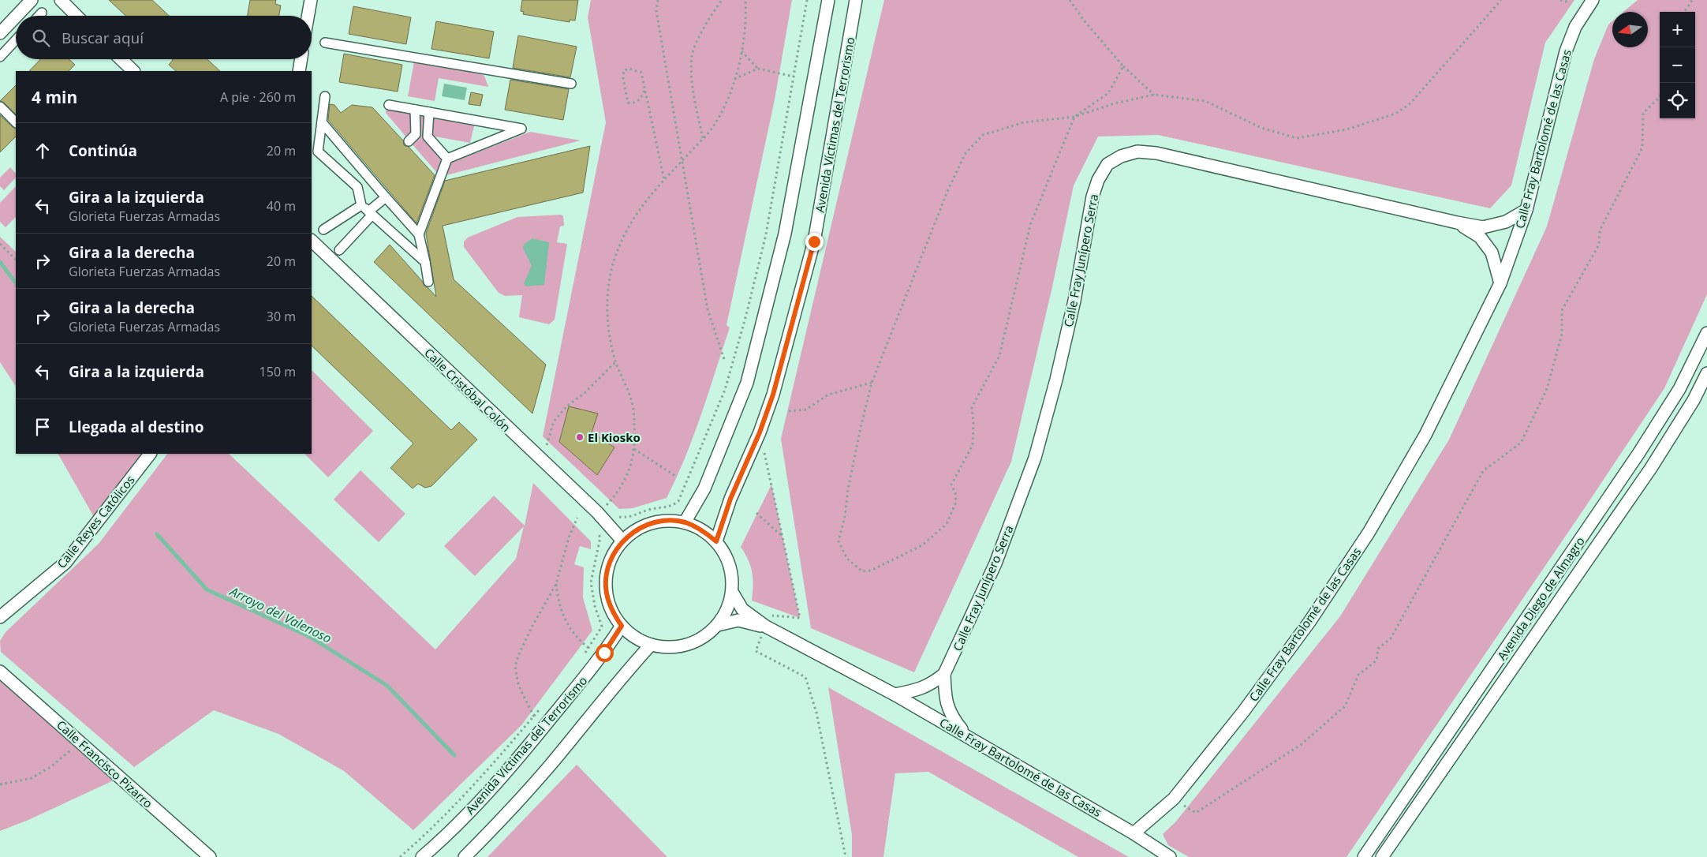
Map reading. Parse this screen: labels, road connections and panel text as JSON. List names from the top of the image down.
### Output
{
  "streets": {
    "street": [
      "Avenida Víctimas del Terrorismo",
      "Calle Fray Bartolomé de las Casas",
      "Calle Fray Junípero Serra",
      "Calle Cristóbal Colón",
      "Calle Reyes Católicos",
      "Avenida Diego de Almagro",
      "Calle Francisco Pizarro"
    ]
  },
  "crossings": [
    ["Avenida Víctimas del Terrorismo", "Calle Fray Bartolomé de las Casas"],
    ["Avenida Víctimas del Terrorismo", "Calle Cristóbal Colón"],
    ["Calle Fray Bartolomé de las Casas", "Calle Fray Junípero Serra"],
    ["Calle Fray Bartolomé de las Casas", "Calle Cristóbal Colón"]
  ],
  "water": ["Arroyo del Valenoso"],
  "places": ["El Kiosko"],
  "north": "left",
  "page": {
    "map_buttons": ["+", "−"],
    "search": "Buscar aquí",
    "heading": ["4 min", "A pie · 260 m"],
    "list": [
      ["Continúa", "20 m"],
      ["Gira a la izquierda", "Glorieta Fuerzas Armadas", "40 m"],
      ["Gira a la derecha", "Glorieta Fuerzas Armadas", "20 m"],
      ["Gira a la derecha", "Glorieta Fuerzas Armadas", "30 m"],
      ["Gira a la izquierda", "150 m"],
      "Llegada al destino"
    ]
  }
}
